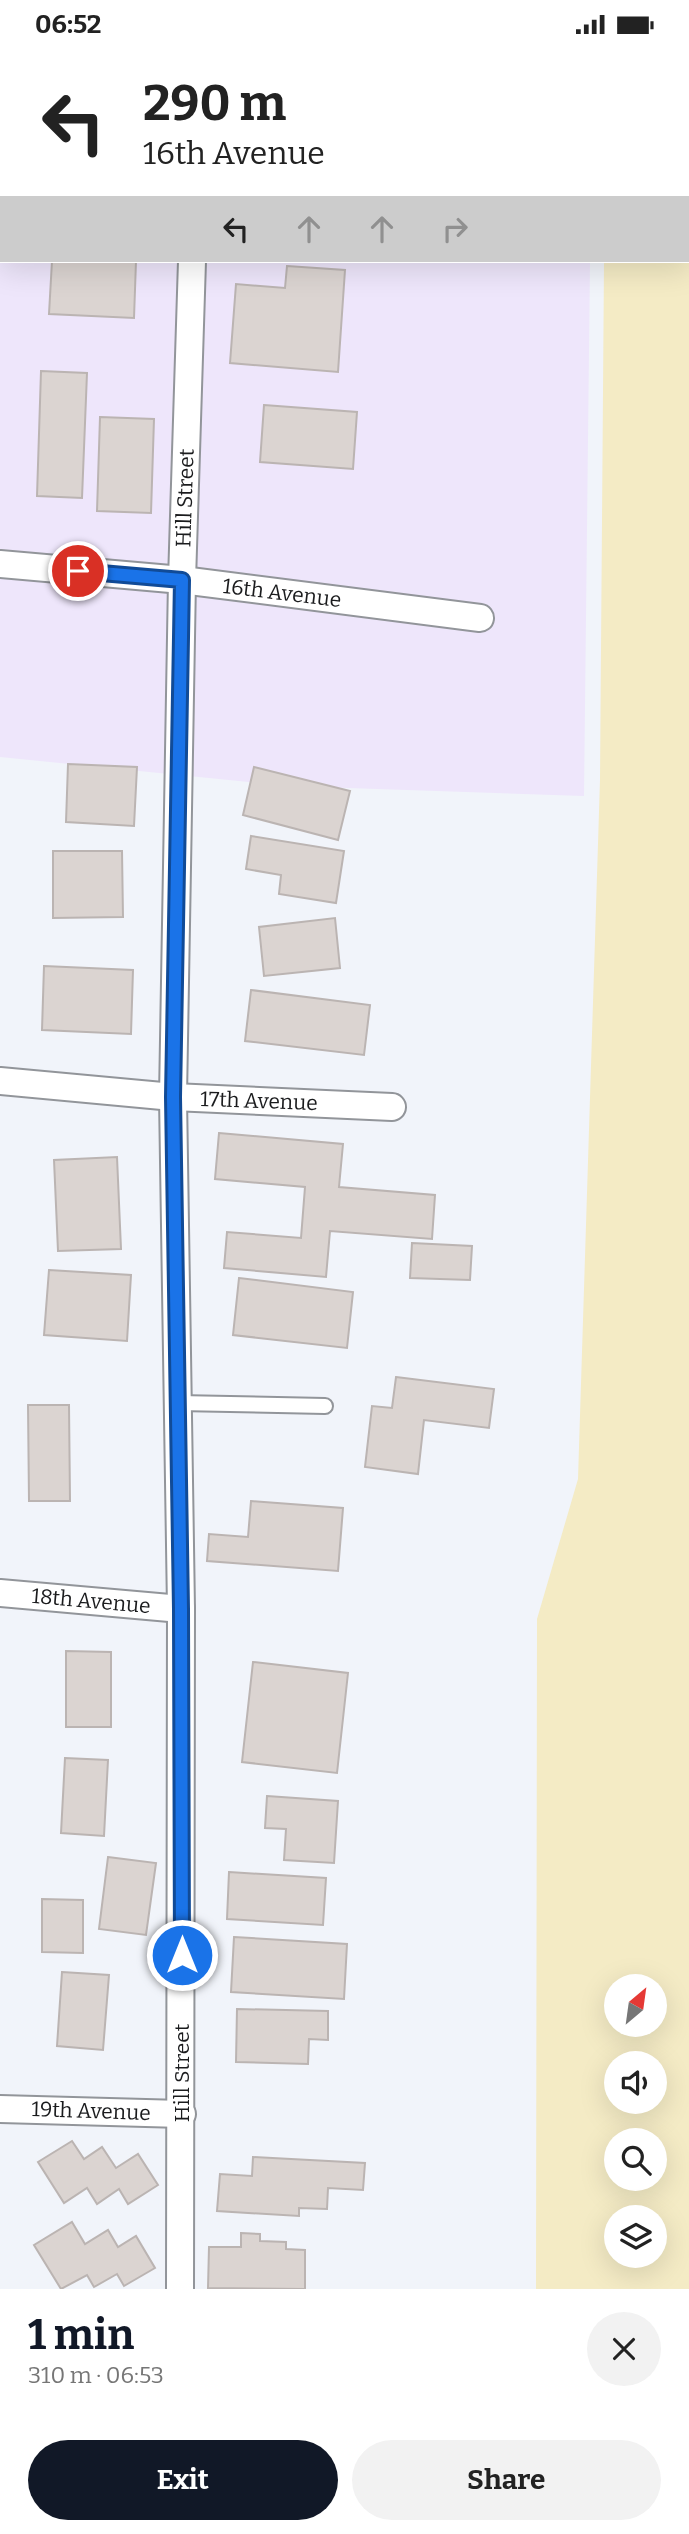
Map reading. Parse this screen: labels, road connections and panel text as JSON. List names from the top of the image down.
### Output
{
  "streets": {
    "street": [
      "Hill Street",
      "16th Avenue",
      "17th Avenue",
      "18th Avenue",
      "19th Avenue"
    ]
  },
  "crossings": [
    ["Hill Street", "16th Avenue"],
    ["Hill Street", "17th Avenue"],
    ["Hill Street", "18th Avenue"],
    ["Hill Street", "19th Avenue"]
  ],
  "north": "top right",
  "page": {
    "status": "06:52",
    "turn": ["290 m", "16th Avenue"],
    "heading": ["1 min", "310 m · 06:53"],
    "buttons": ["Exit", "Share"]
  }
}
